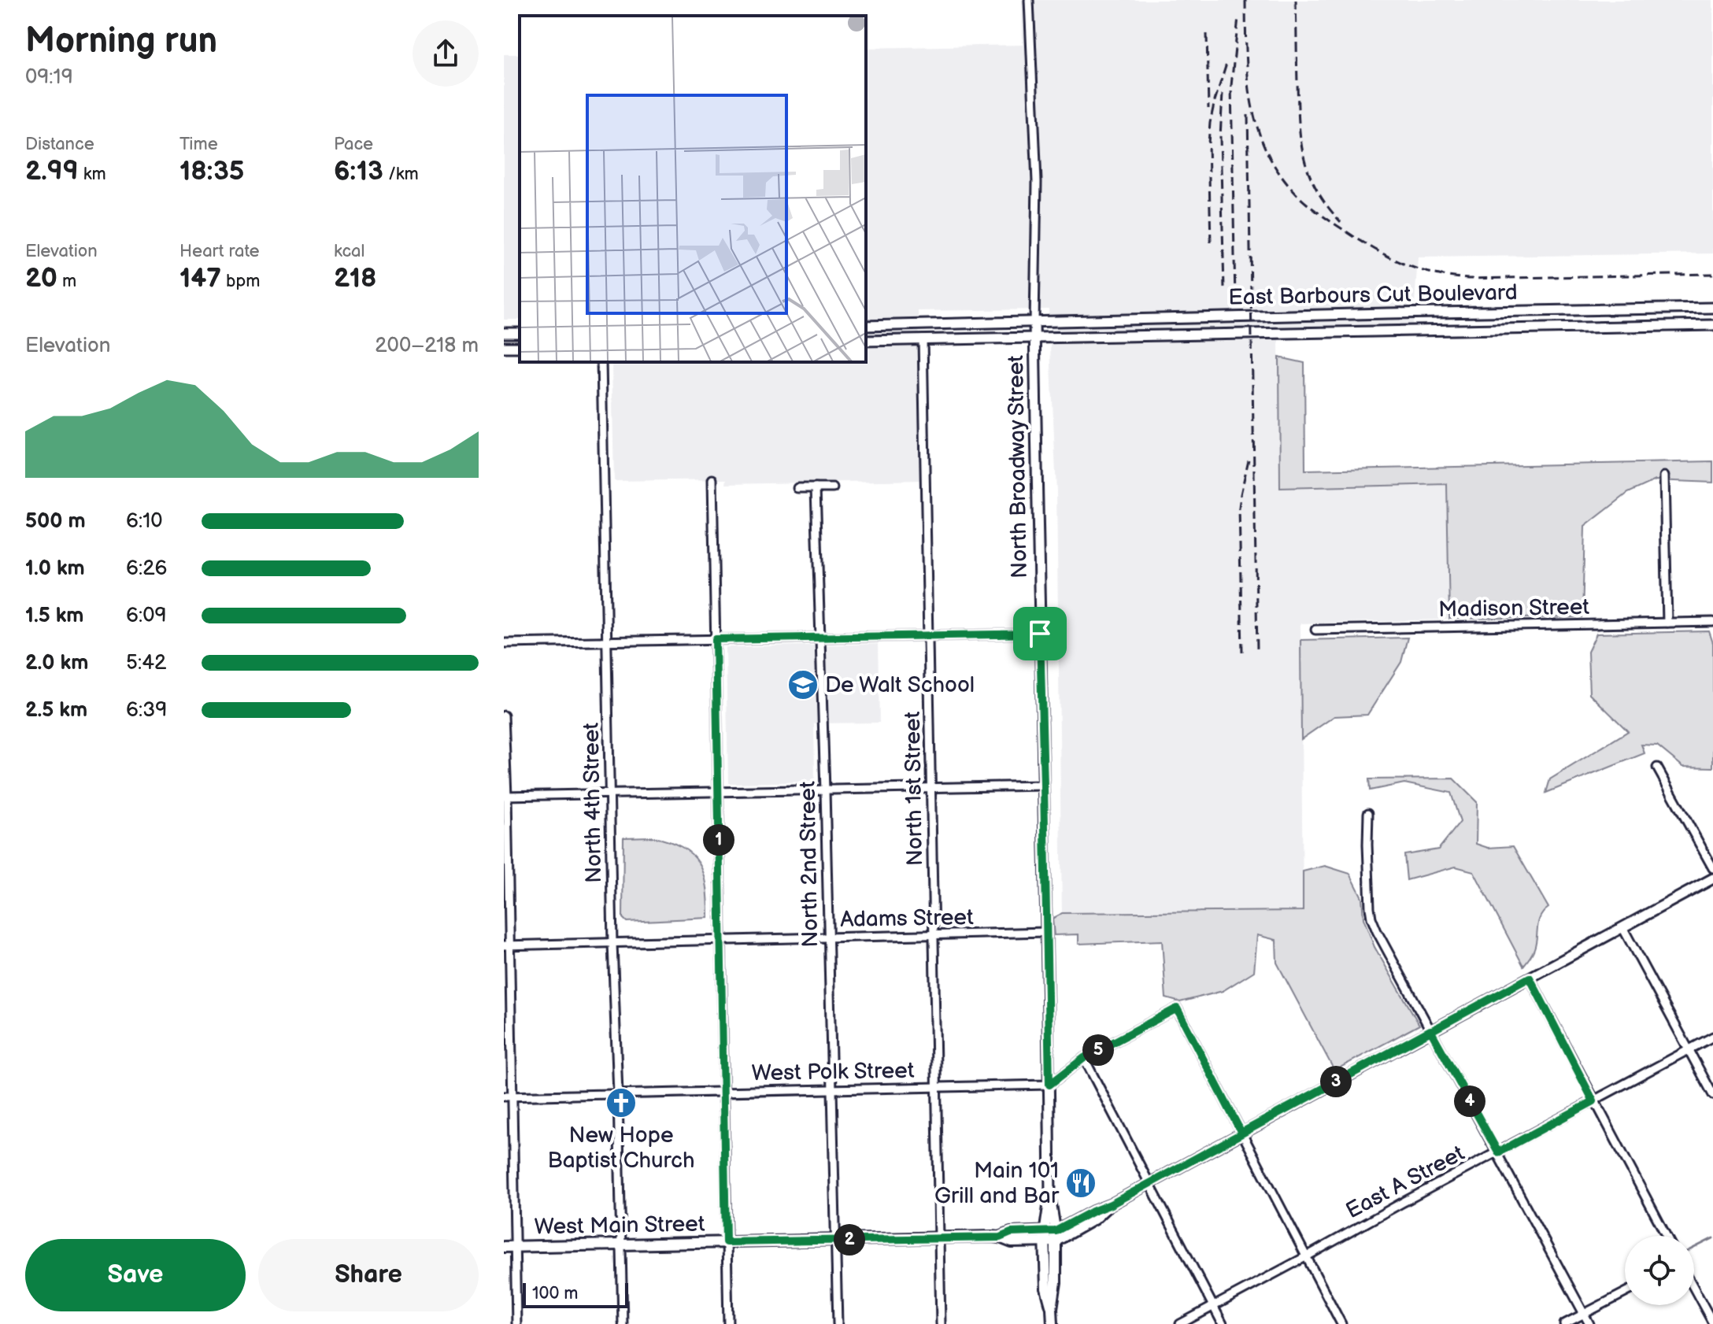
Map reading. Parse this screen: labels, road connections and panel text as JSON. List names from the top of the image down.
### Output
{
  "streets": {
    "main road": ["West Main Street"],
    "street": [
      "East Barbours Cut Boulevard",
      "North Broadway Street",
      "Madison Street",
      "North 1st Street",
      "North 4th Street",
      "North 2nd Street",
      "Adams Street",
      "West Polk Street",
      "East A Street"
    ]
  },
  "crossings": [
    ["East Barbours Cut Boulevard", "North Broadway Street"],
    ["East Barbours Cut Boulevard", "North 1st Street"],
    ["North Broadway Street", "Adams Street"],
    ["North Broadway Street", "West Polk Street"],
    ["North Broadway Street", "West Main Street"],
    ["North 1st Street", "Adams Street"],
    ["North 1st Street", "West Polk Street"],
    ["North 1st Street", "West Main Street"],
    ["North 4th Street", "Adams Street"],
    ["North 4th Street", "West Polk Street"],
    ["North 4th Street", "West Main Street"],
    ["North 2nd Street", "Adams Street"],
    ["North 2nd Street", "West Polk Street"],
    ["North 2nd Street", "West Main Street"]
  ],
  "places": {
    "school or university": ["De Walt School"],
    "church": ["New Hope Baptist Church"],
    "restaurant": ["Main 101 Grill and Bar"]
  },
  "scale_bar": "100 m",
  "page": {
    "heading": ["Morning run", "09:19"],
    "stats": [
      ["Distance", "2.99 km"],
      ["Time", "18:35"],
      ["Pace", "6:13 /km"],
      ["Elevation", "20 m"],
      ["Heart rate", "147 bpm"],
      ["kcal", "218"]
    ],
    "chart": ["Elevation", "200–218 m"],
    "list": [
      {
        "name": "500 m",
        "note": "6:10"
      },
      {
        "name": "1.0 km",
        "note": "6:26"
      },
      {
        "name": "1.5 km",
        "note": "6:09"
      },
      {
        "name": "2.0 km",
        "note": "5:42"
      },
      {
        "name": "2.5 km",
        "note": "6:39"
      }
    ],
    "pins": [
      "1",
      "5",
      "3",
      "4",
      "2"
    ],
    "buttons": ["Save", "Share"],
    "scale": "100 m"
  }
}
